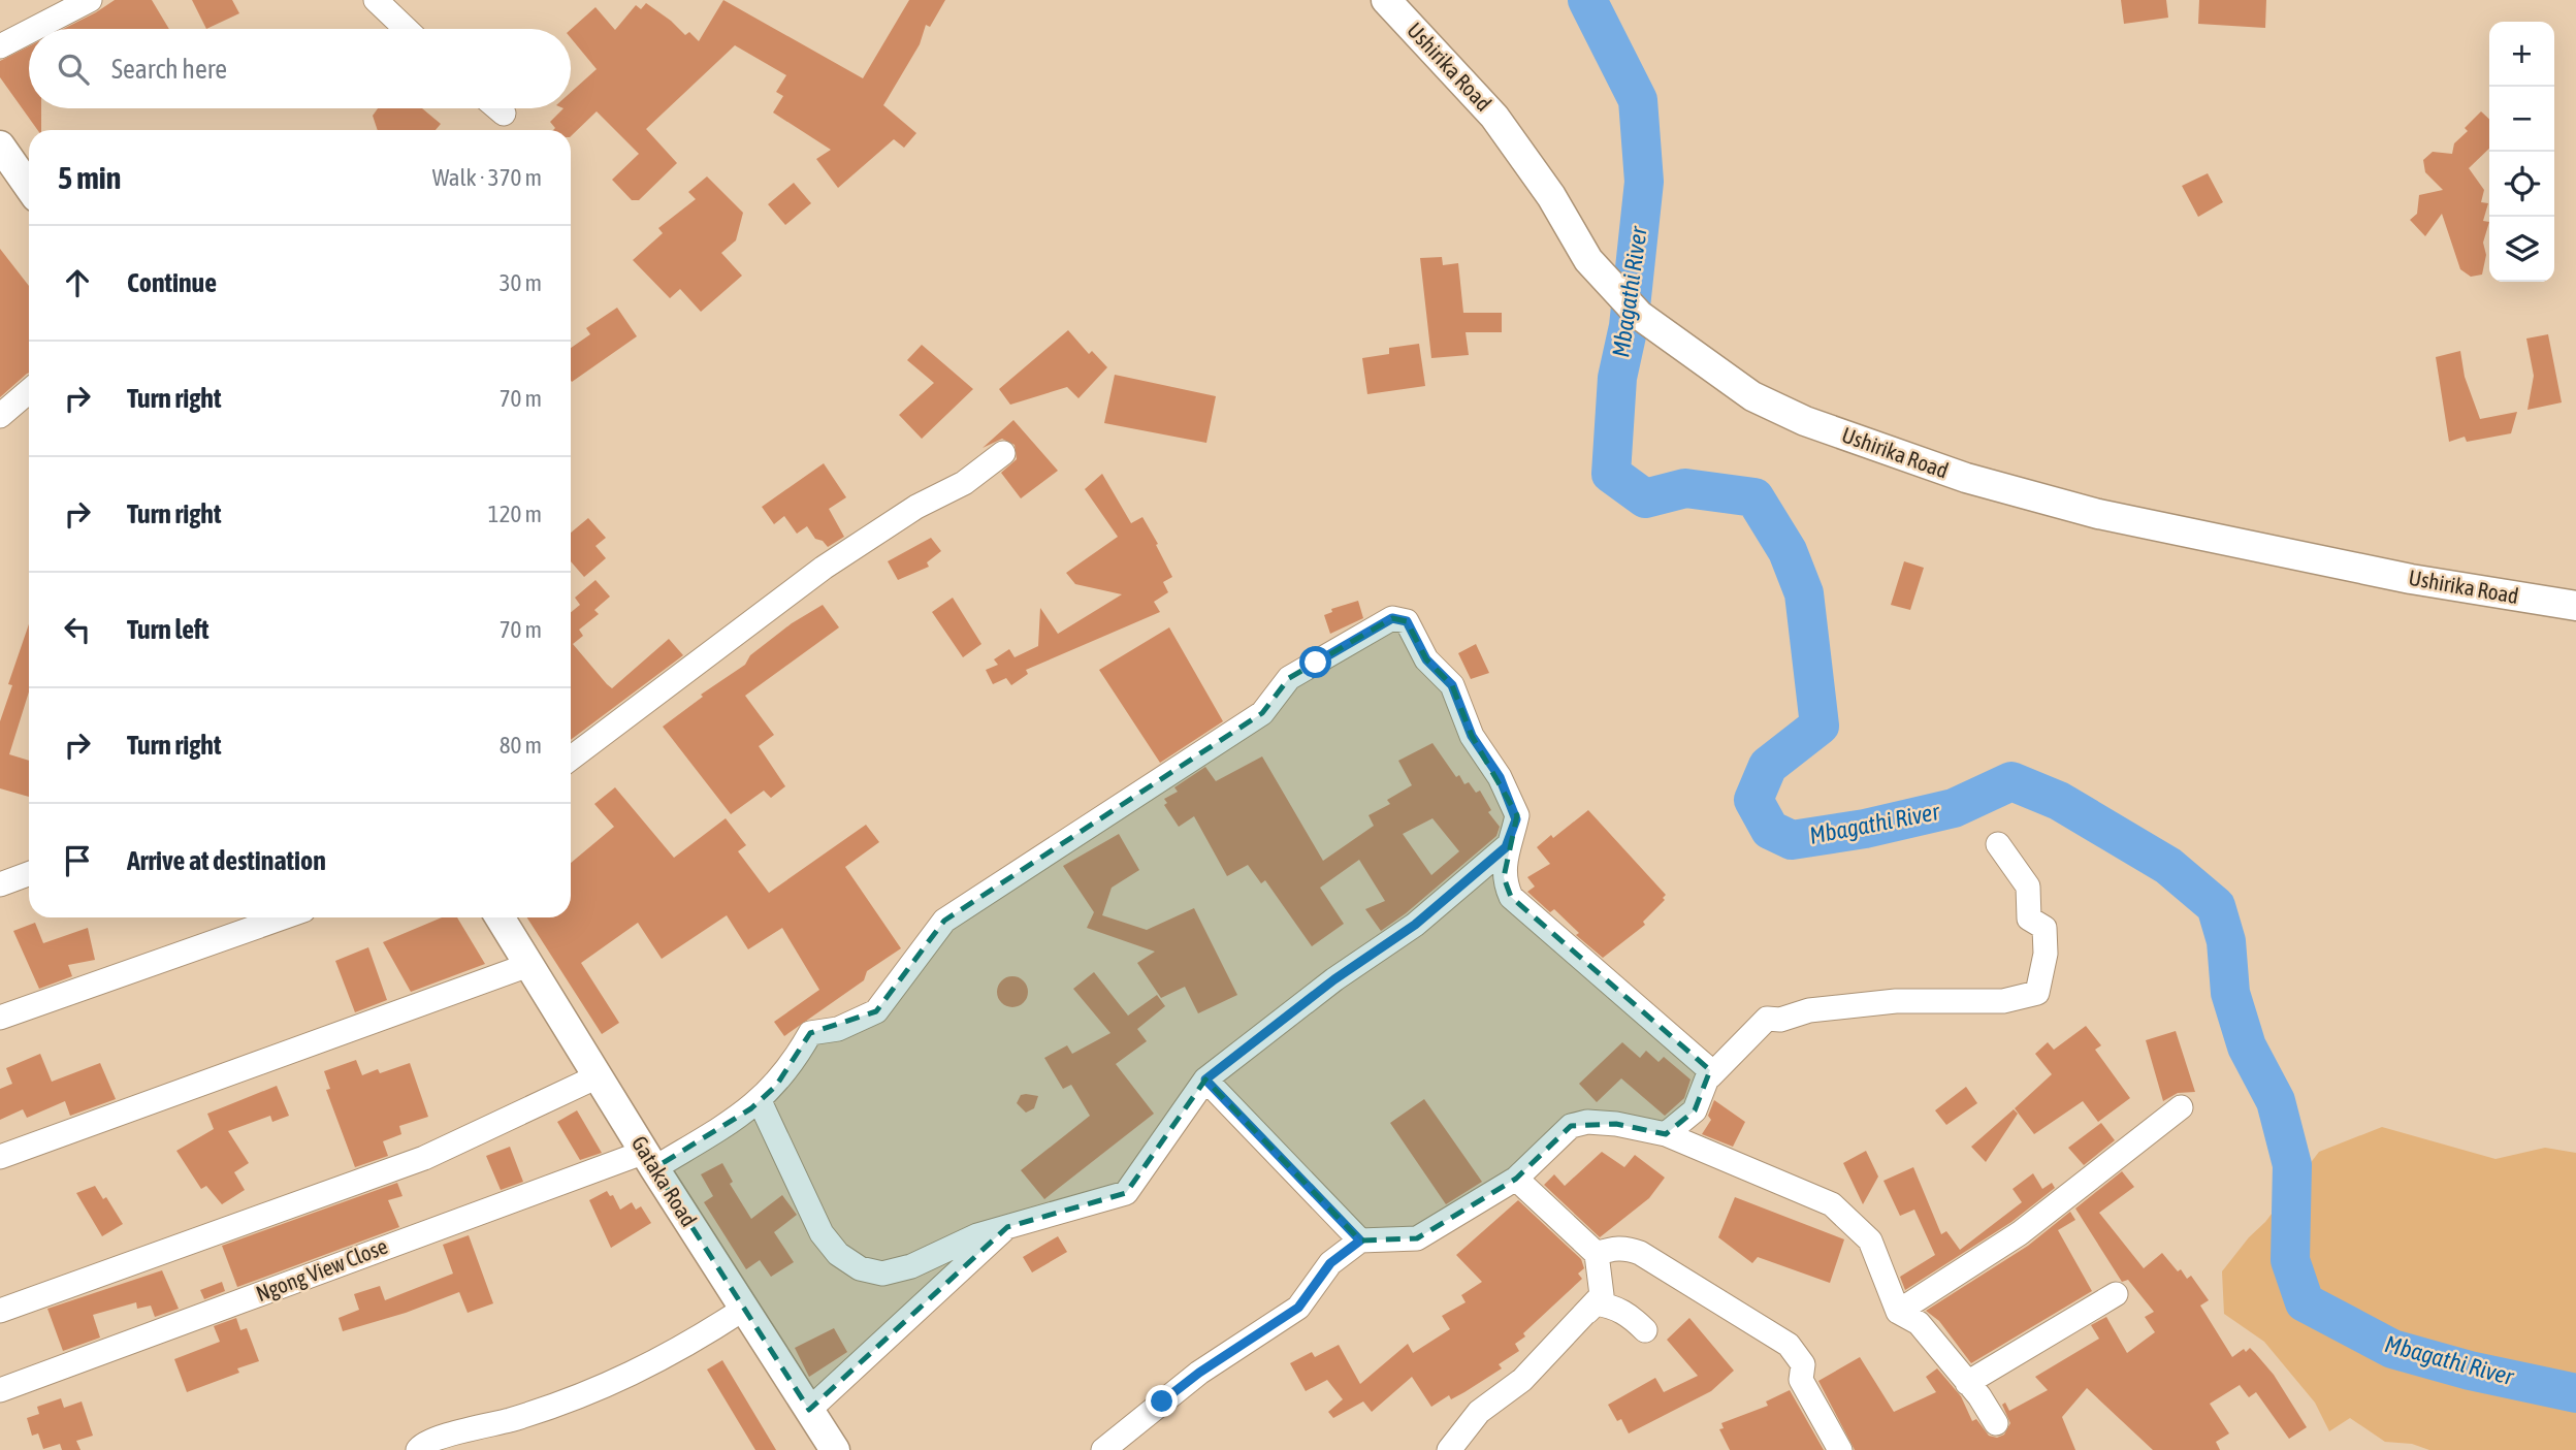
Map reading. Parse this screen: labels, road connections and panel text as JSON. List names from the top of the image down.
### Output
{
  "streets": {
    "street": ["Ushirika Road", "Gataka Road", "Ngong View Close"]
  },
  "crossings": [
    ["Gataka Road", "Ngong View Close"]
  ],
  "water": ["Mbagathi River"],
  "page": {
    "map_buttons": ["+", "−"],
    "search": "Search here",
    "heading": ["5 min", "Walk · 370 m"],
    "list": [
      ["Continue", "30 m"],
      ["Turn right", "70 m"],
      ["Turn right", "120 m"],
      ["Turn left", "70 m"],
      ["Turn right", "80 m"],
      "Arrive at destination"
    ]
  }
}
